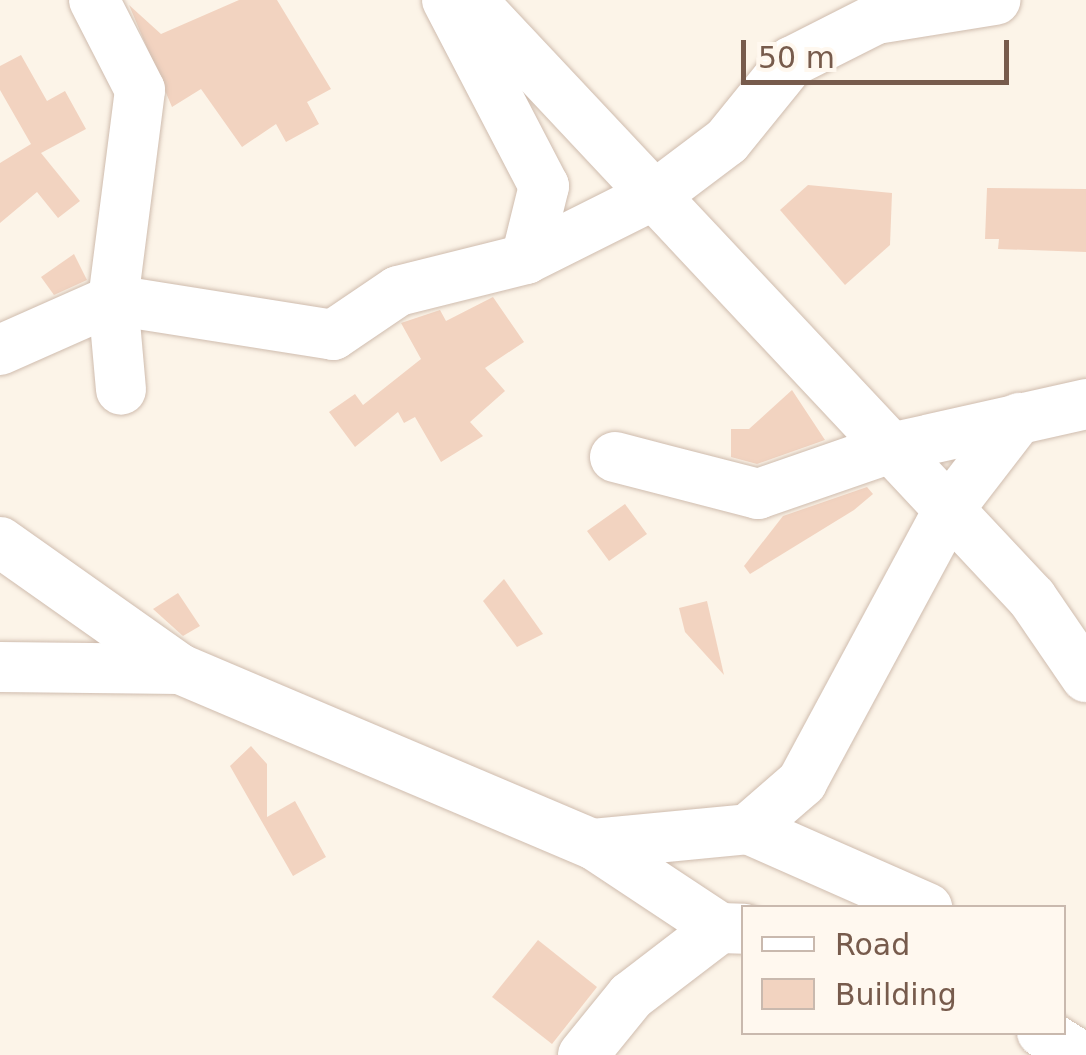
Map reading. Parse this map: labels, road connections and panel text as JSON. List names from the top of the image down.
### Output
{
  "legend": ["Road", "Building"],
  "scale_bar": "50 m"
}
